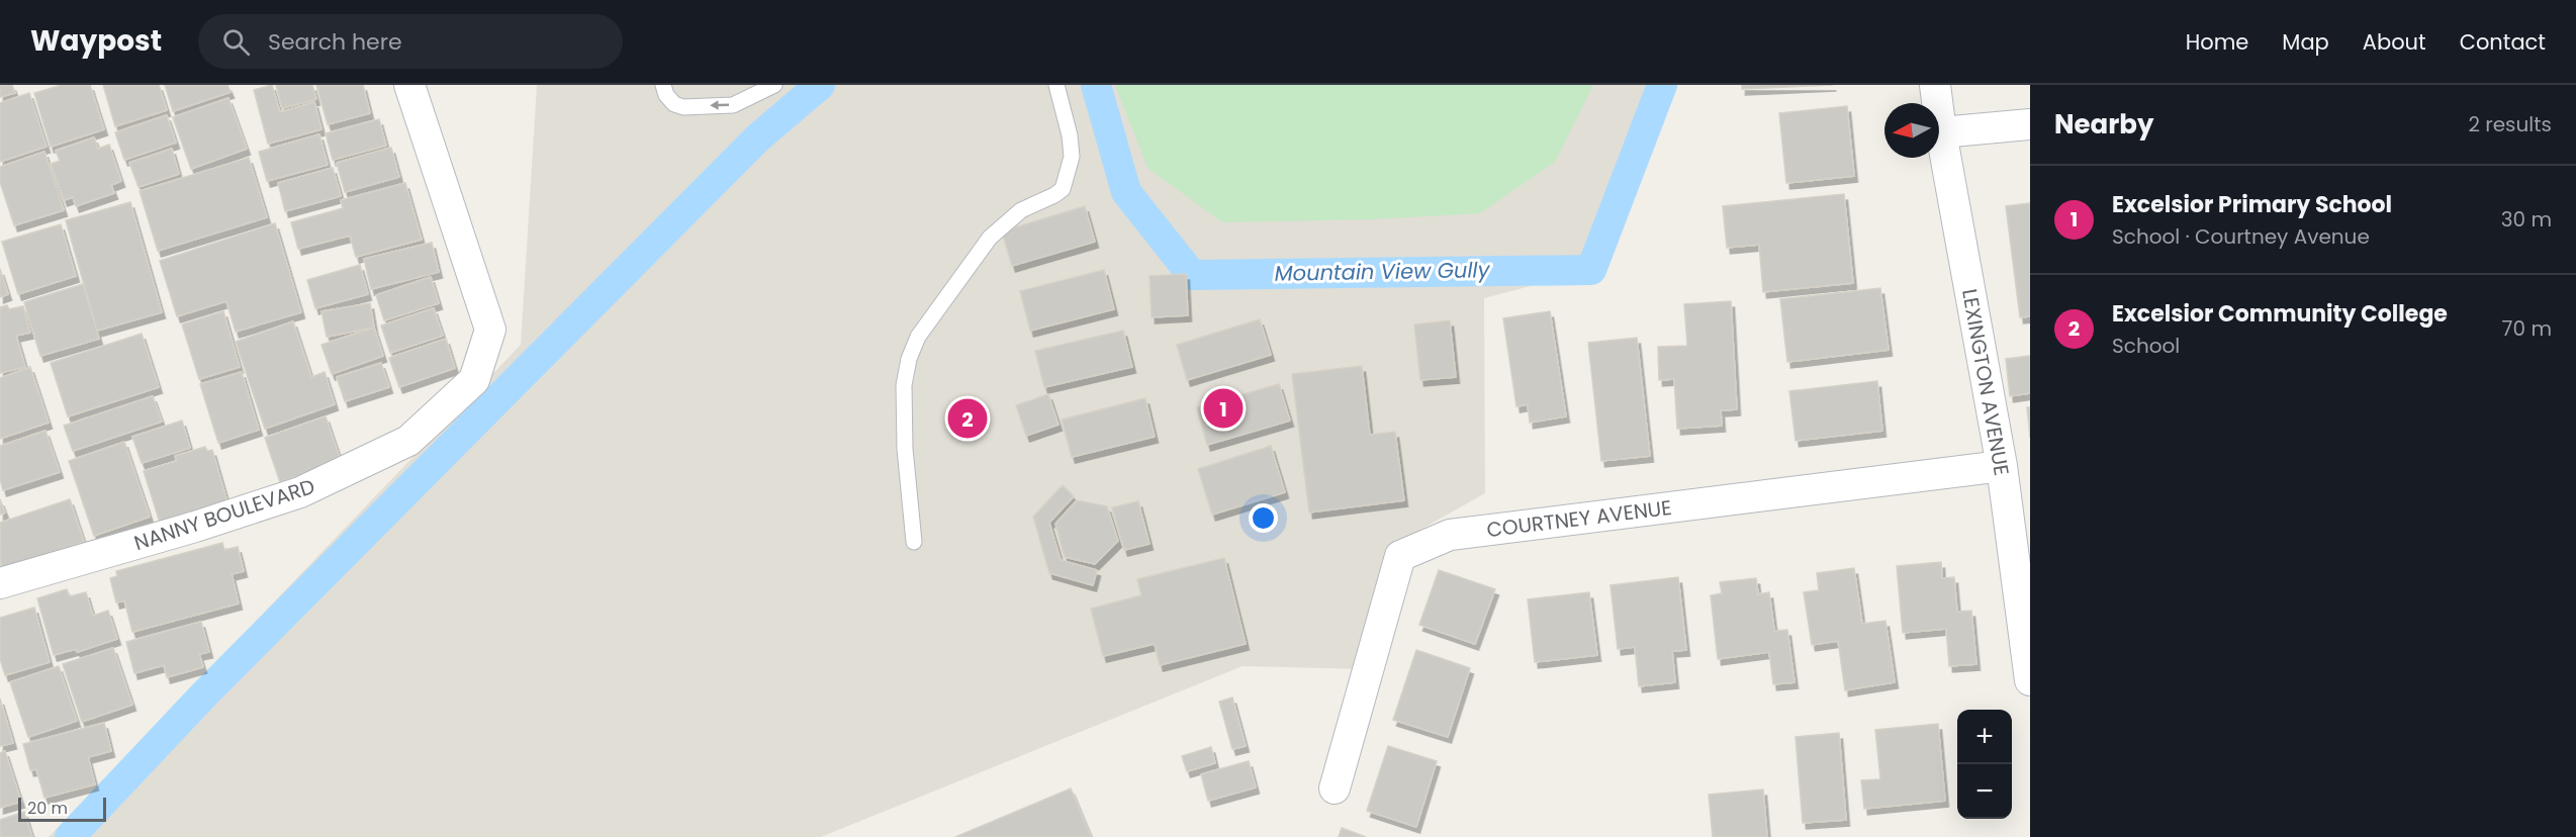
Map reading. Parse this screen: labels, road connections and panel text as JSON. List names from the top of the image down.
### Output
{
  "streets": {
    "street": ["LEXINGTON AVENUE", "NANNY BOULEVARD", "COURTNEY AVENUE"]
  },
  "crossings": [
    ["LEXINGTON AVENUE", "COURTNEY AVENUE"]
  ],
  "water": ["Mountain View Gully"],
  "scale_bar": "20 m",
  "north": "left",
  "page": {
    "header": "Waypost",
    "search": "Search here",
    "nav": [
      "Home",
      "Map",
      "About",
      "Contact"
    ],
    "heading": ["Nearby", "2 results"],
    "list": [
      {
        "mark": "1",
        "name": "Excelsior Primary School",
        "note": "School · Courtney Avenue",
        "value": "30 m"
      },
      {
        "mark": "2",
        "name": "Excelsior Community College",
        "note": "School",
        "value": "70 m"
      }
    ],
    "pins": ["1", "2"],
    "map_buttons": ["+", "−"],
    "scale": "20 m"
  }
}
